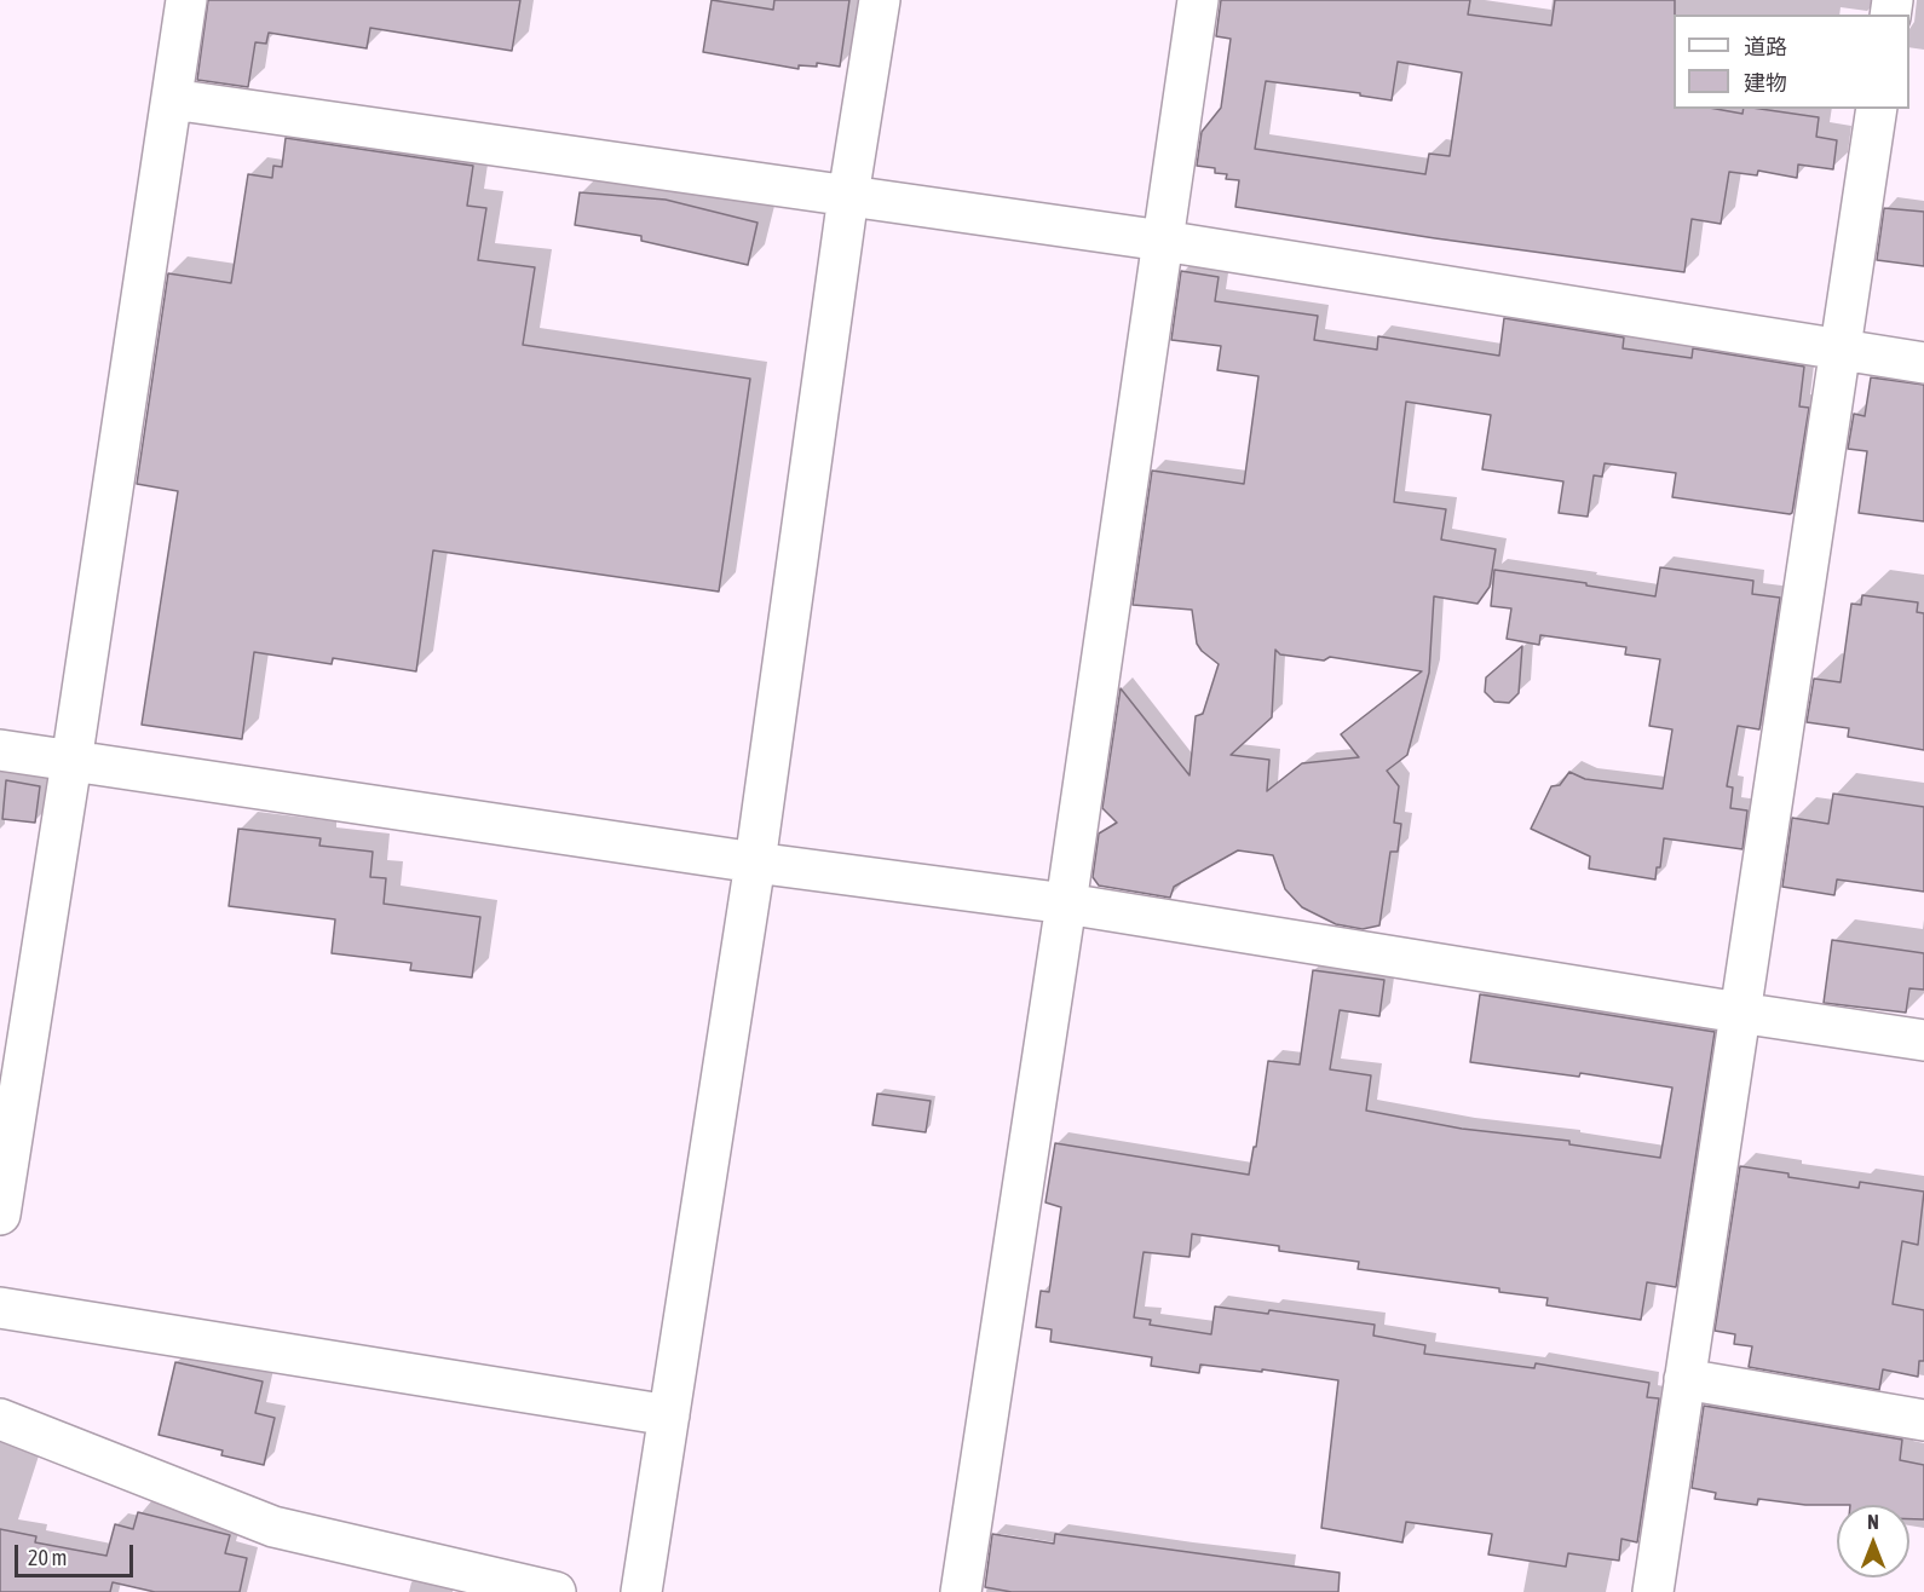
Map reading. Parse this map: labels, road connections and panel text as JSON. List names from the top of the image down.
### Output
{
  "legend": ["道路", "建物"],
  "scale_bar": "20 m",
  "north": "top"
}
